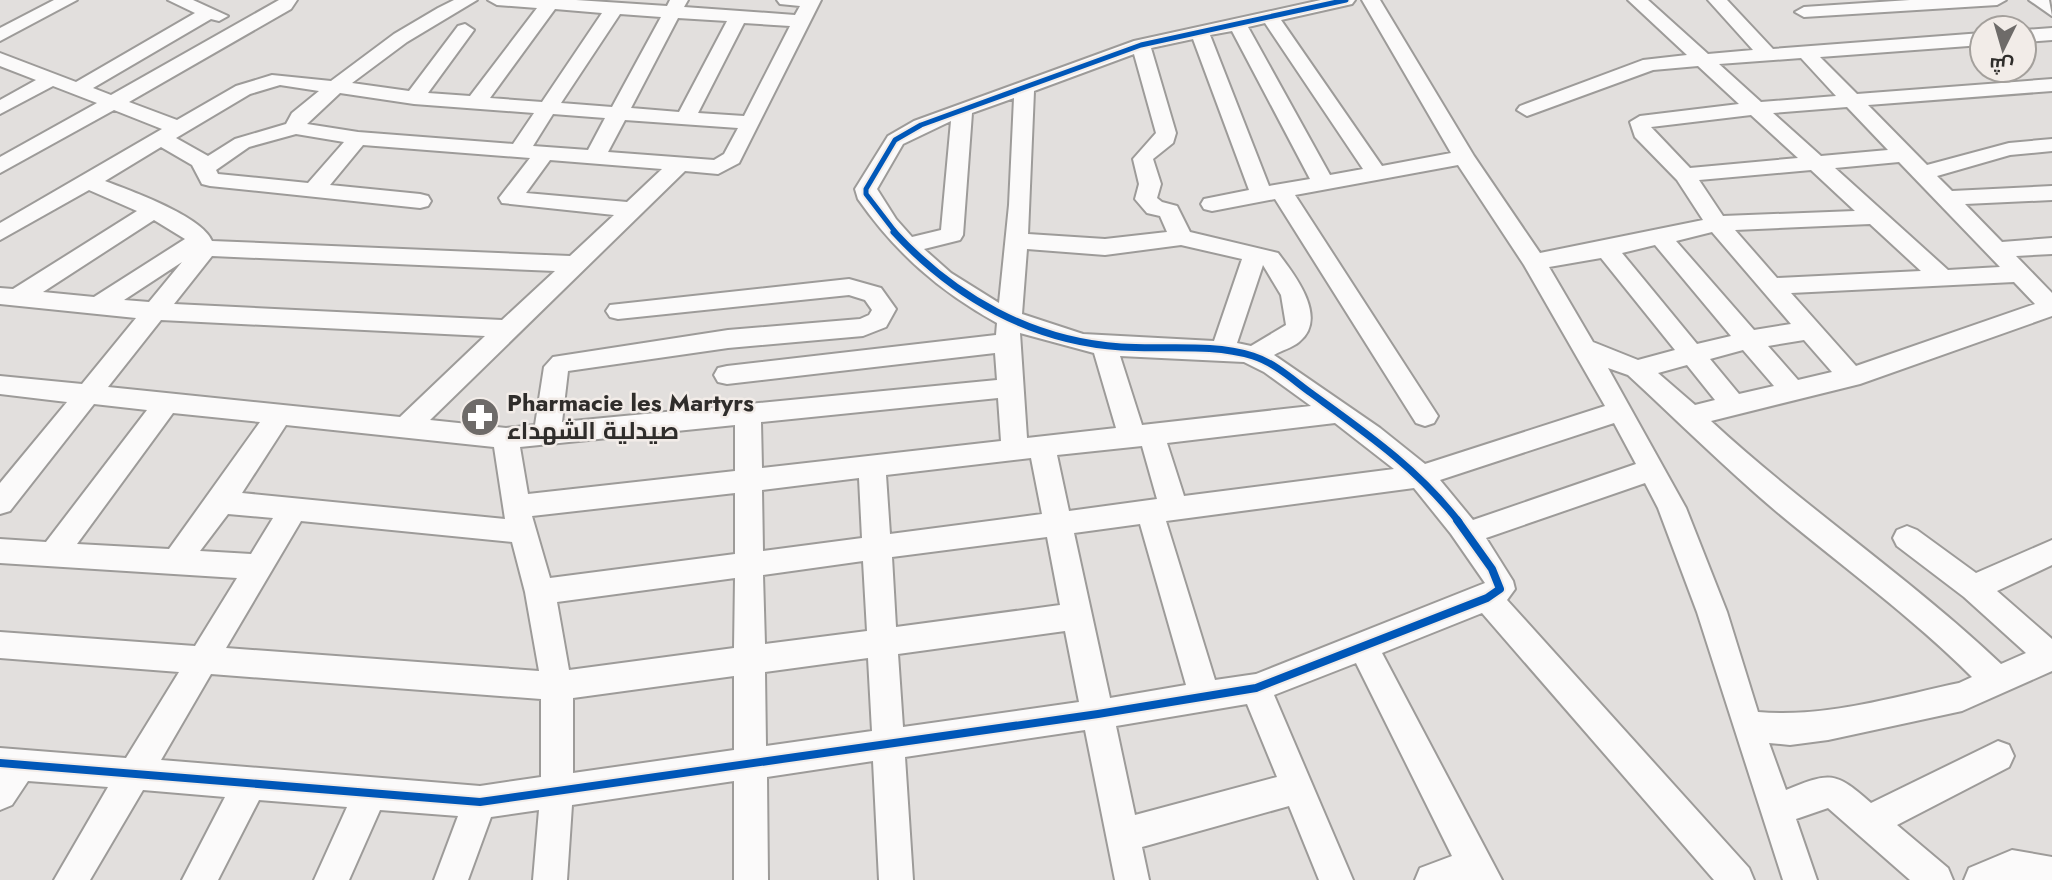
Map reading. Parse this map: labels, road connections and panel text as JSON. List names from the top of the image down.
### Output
{
  "places": {
    "pharmacy": ["Pharmacie les Martyrs صيدلية الشهداء"]
  },
  "north": "bottom"
}
